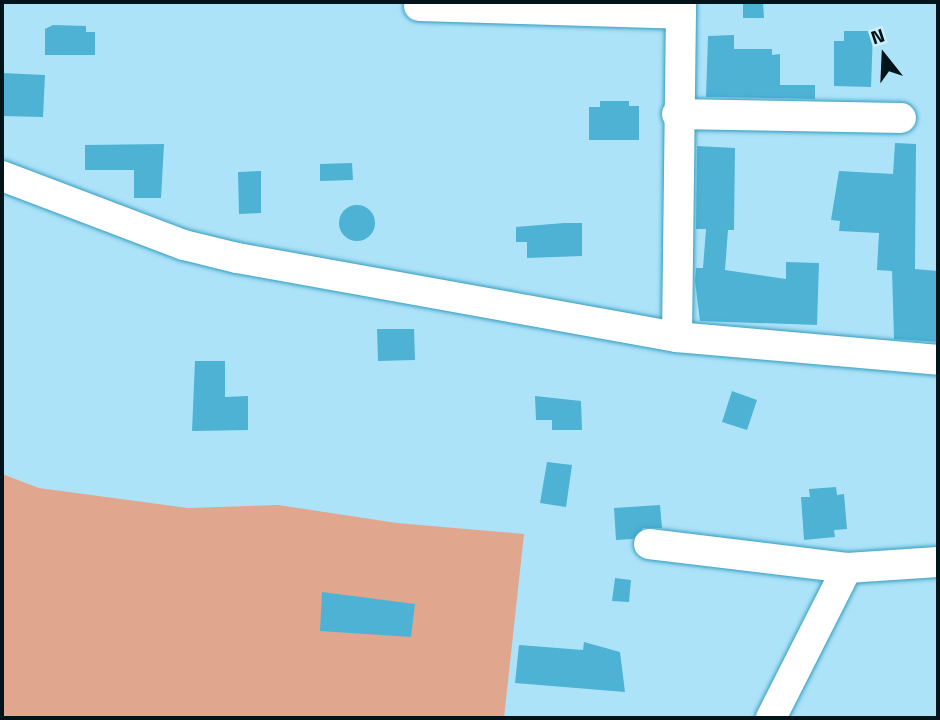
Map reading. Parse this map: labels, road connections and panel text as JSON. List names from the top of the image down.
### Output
{
  "north": "top"
}
